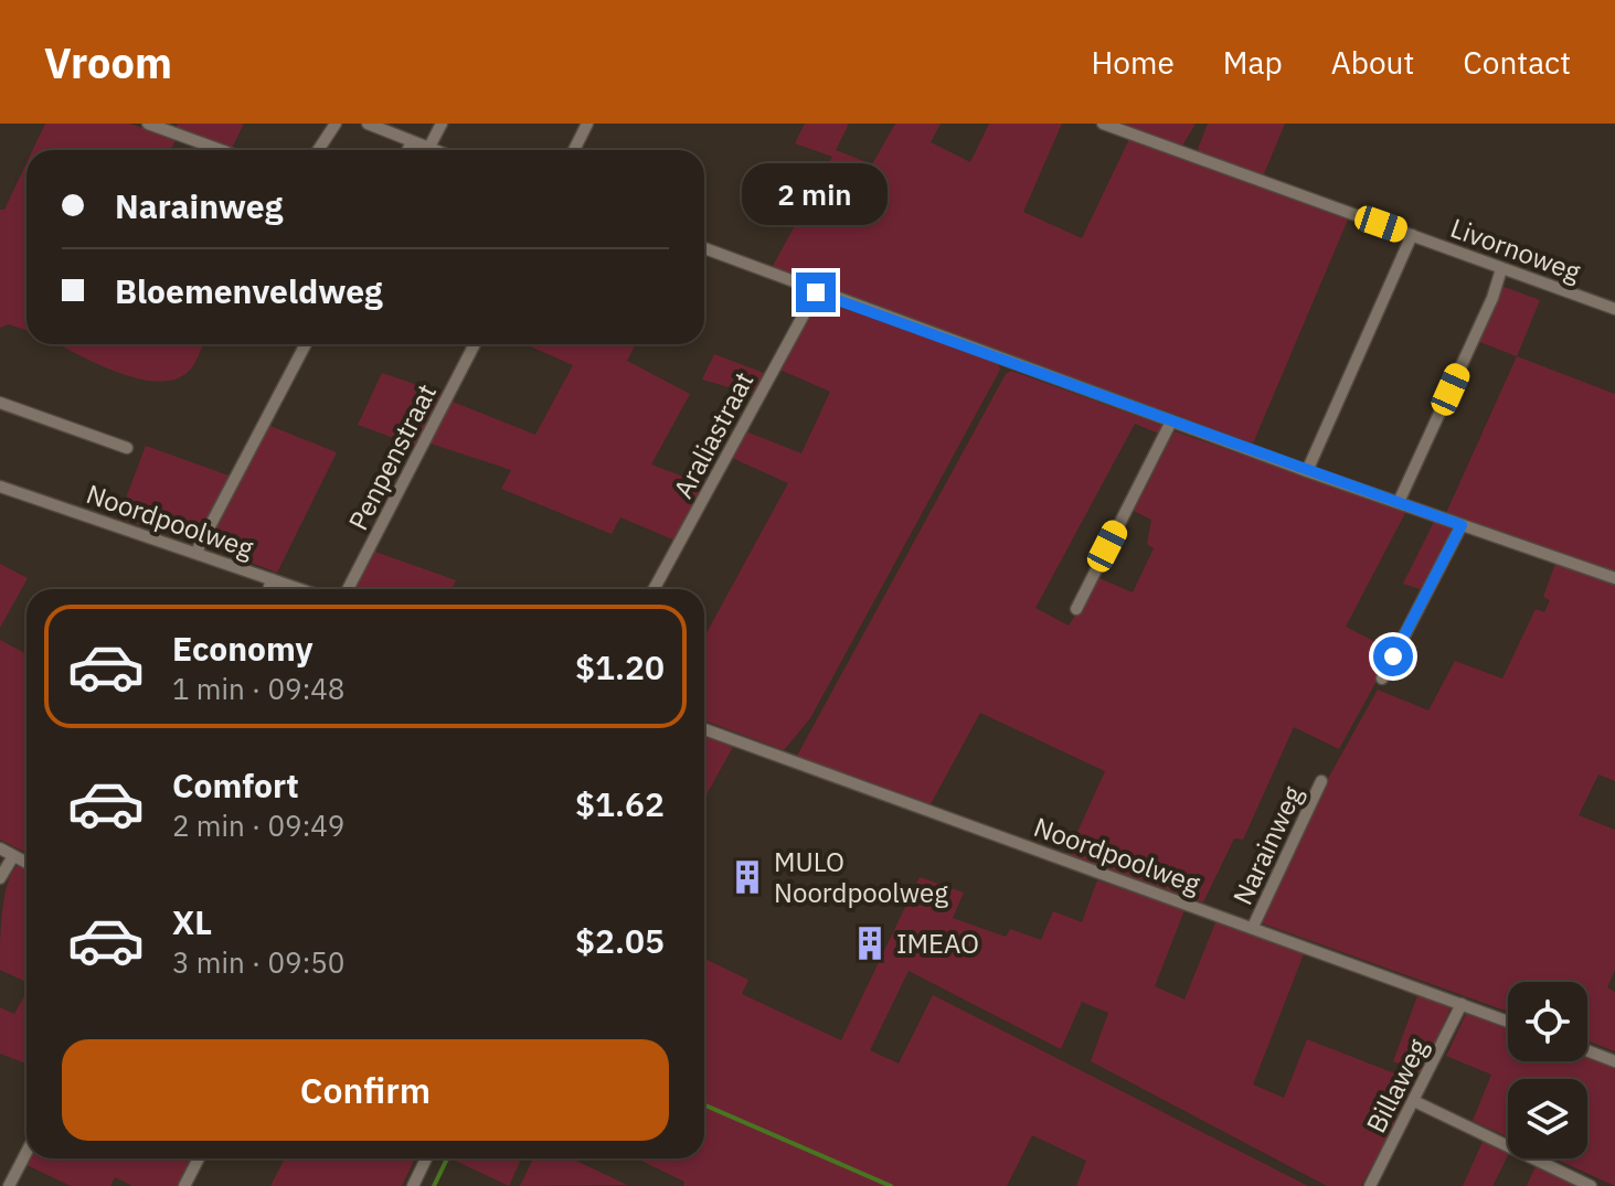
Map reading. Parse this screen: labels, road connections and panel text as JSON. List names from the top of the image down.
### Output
{
  "streets": {
    "street": [
      "Livornoweg",
      "Araliastraat",
      "Penpenstraat",
      "Noordpoolweg",
      "Narainweg",
      "Billaweg"
    ]
  },
  "crossings": [
    ["Noordpoolweg", "Narainweg"],
    ["Noordpoolweg", "Billaweg"]
  ],
  "places": {
    "building": ["MULO Noordpoolweg", "IMEAO"]
  },
  "page": {
    "header": "Vroom",
    "nav": [
      "Home",
      "Map",
      "About",
      "Contact"
    ],
    "banner": ["Narainweg", "Bloemenveldweg"],
    "bubble": "2 min",
    "list": [
      {
        "name": "Economy",
        "note": "1 min · 09:48",
        "value": "$1.20"
      },
      {
        "name": "Comfort",
        "note": "2 min · 09:49",
        "value": "$1.62"
      },
      {
        "name": "XL",
        "note": "3 min · 09:50",
        "value": "$2.05"
      }
    ],
    "buttons": "Confirm"
  }
}
